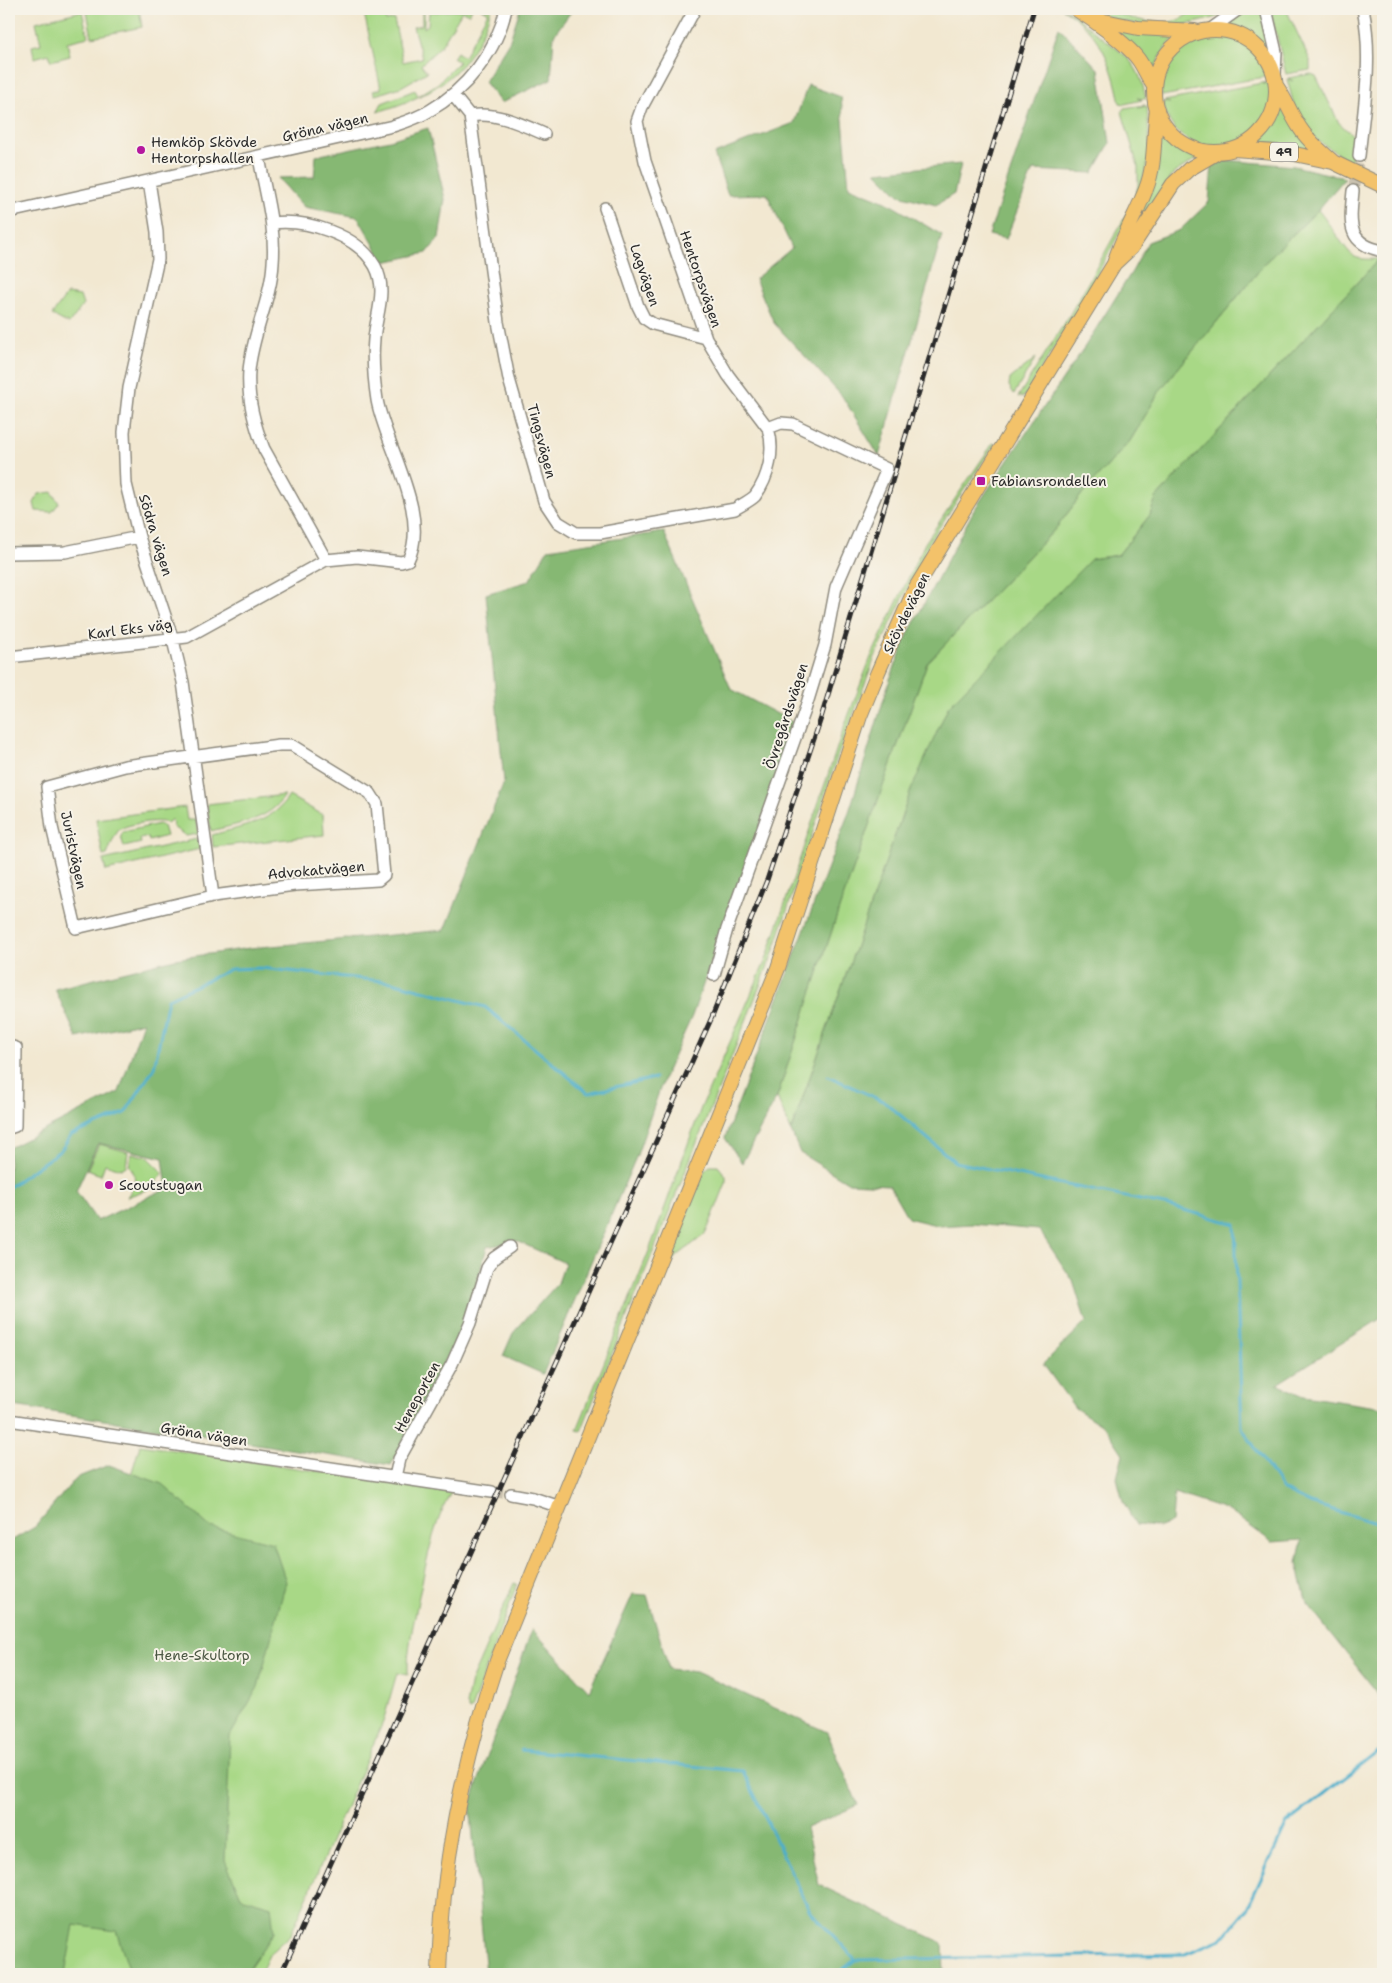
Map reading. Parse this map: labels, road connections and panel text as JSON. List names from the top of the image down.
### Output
{
  "streets": {
    "main road": ["49", "Skövdevägen"],
    "street": [
      "Gröna vägen",
      "Lagvägen",
      "Hentorpsvägen",
      "Tingsvägen",
      "Södra vägen",
      "Karl Eks väg",
      "Övregårdsvägen",
      "Juristvägen",
      "Advokatvägen",
      "Heneporten"
    ]
  },
  "crossings": [
    ["Gröna vägen", "Södra vägen"],
    ["Gröna vägen", "Heneporten"],
    ["Lagvägen", "Hentorpsvägen"],
    ["Hentorpsvägen", "Tingsvägen"],
    ["Hentorpsvägen", "Övregårdsvägen"],
    ["Tingsvägen", "Övregårdsvägen"],
    ["Södra vägen", "Karl Eks väg"],
    ["Södra vägen", "Juristvägen"],
    ["Södra vägen", "Advokatvägen"],
    ["Juristvägen", "Advokatvägen"]
  ],
  "parks": ["Hene-Skultorp"],
  "places": {
    "other": ["Hemköp Skövde Hentorpshallen", "Scoutstugan"],
    "transit": ["Fabiansrondellen"]
  }
}
